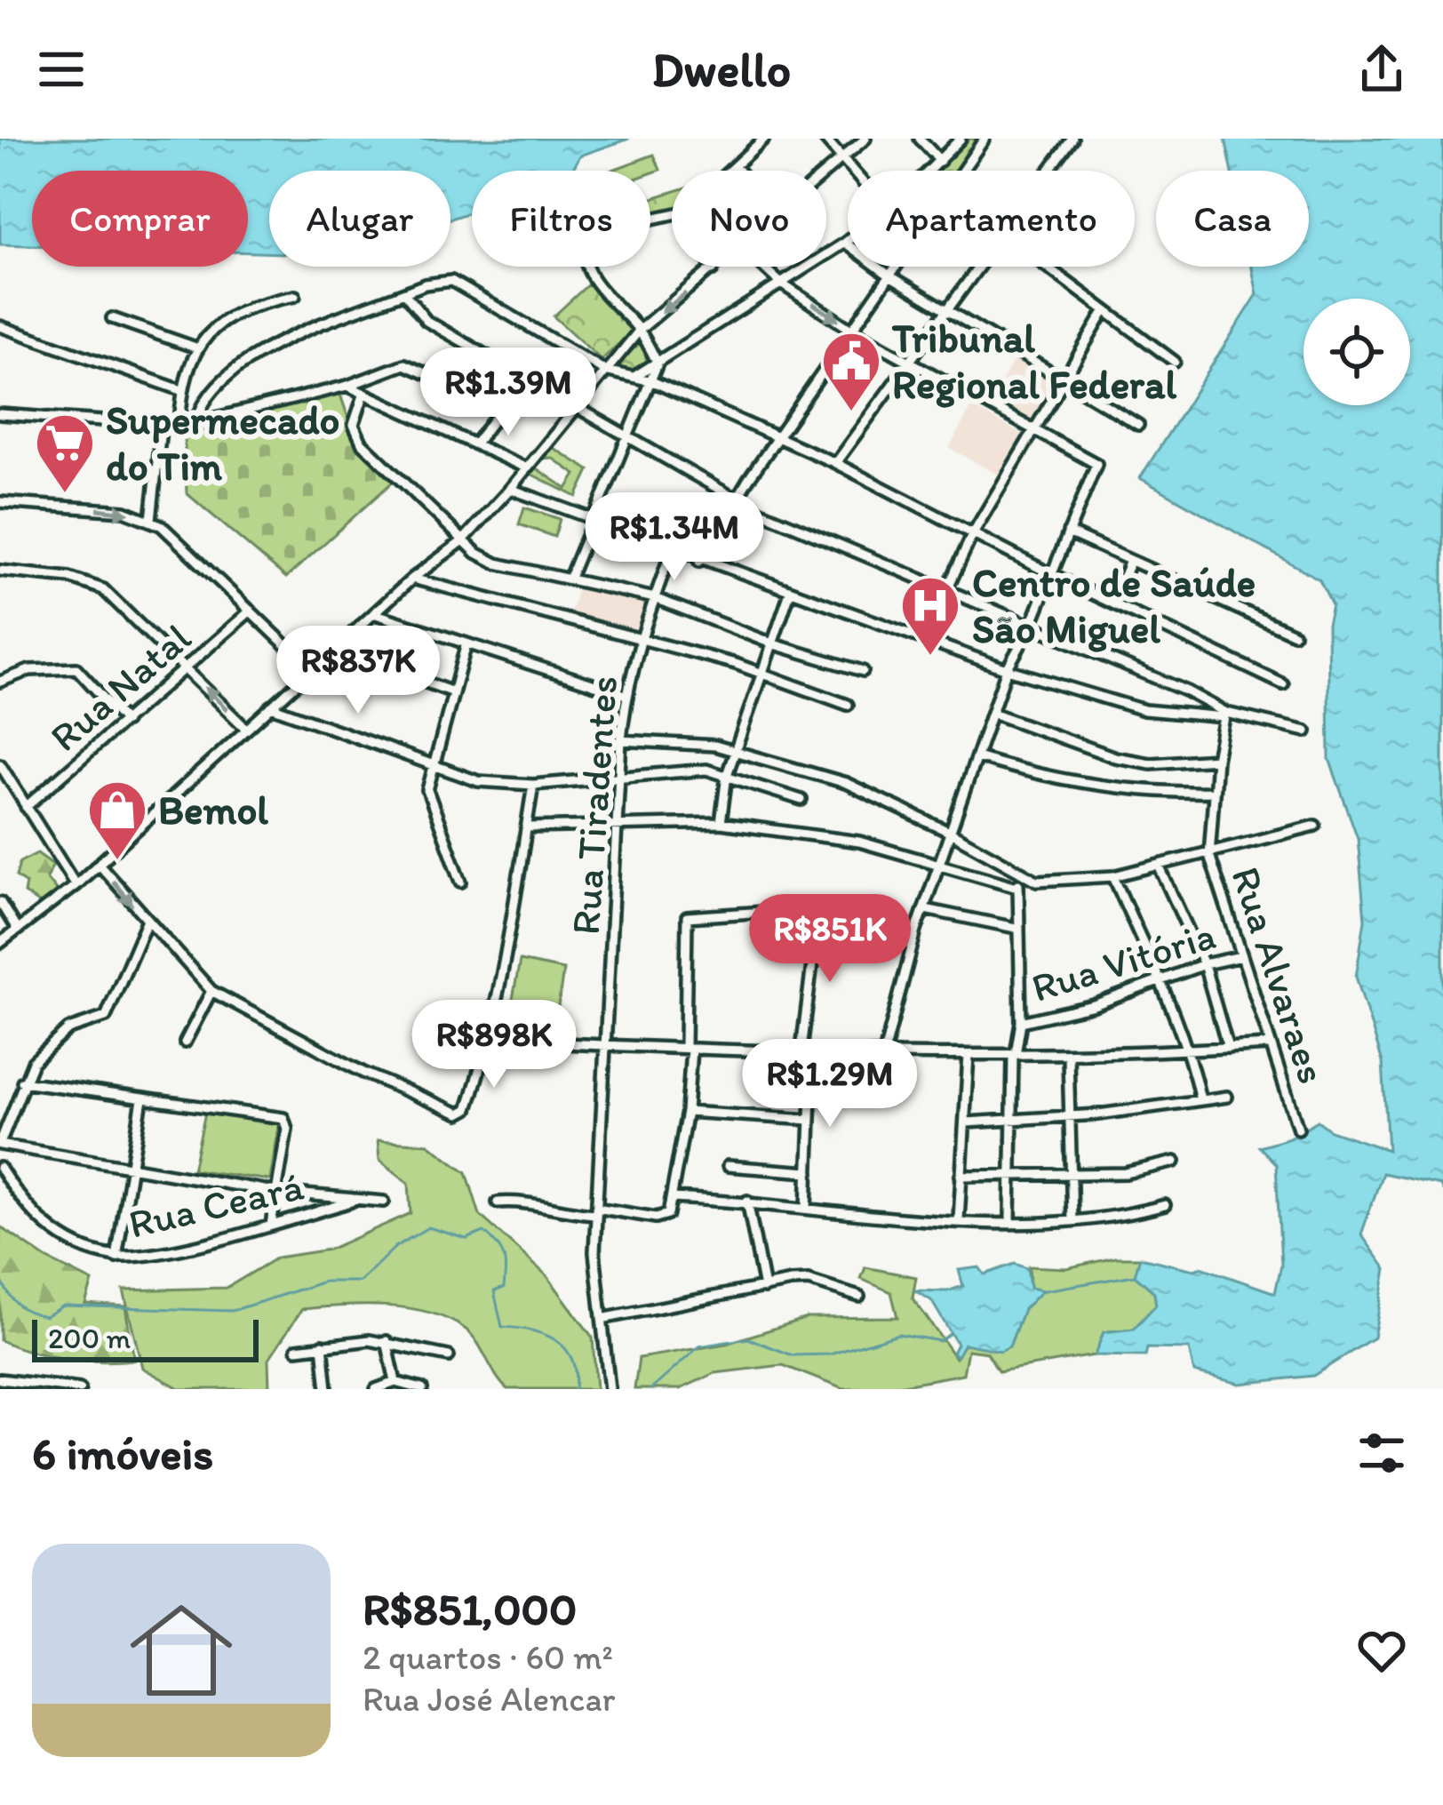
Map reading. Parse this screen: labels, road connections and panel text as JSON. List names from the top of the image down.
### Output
{
  "streets": {
    "street": [
      "Rua Natal",
      "Rua Tiradentes",
      "Rua Vitória",
      "Rua Alvaraes",
      "Rua Ceará"
    ]
  },
  "crossings": [
    ["Rua Vitória", "Rua Alvaraes"]
  ],
  "places": {
    "public building": ["Tribunal Regional Federal"],
    "supermarket": ["Supermecado do Tim"],
    "hospital": ["Centro de Saúde São Miguel"],
    "shop": ["Bemol"]
  },
  "scale_bar": "200 m",
  "page": {
    "header": "Dwello",
    "chip": [
      "Comprar",
      "Alugar",
      "Filtros",
      "Novo",
      "Apartamento",
      "Casa"
    ],
    "price": [
      "R$1.39M",
      "R$1.34M",
      "R$837K",
      "R$851K",
      "R$898K",
      "R$1.29M"
    ],
    "scale": "200 m",
    "heading": "6 imóveis",
    "list": [
      {
        "name": "R$851,000",
        "note": "2 quartos · 60 m² · Rua José Alencar"
      }
    ]
  }
}
